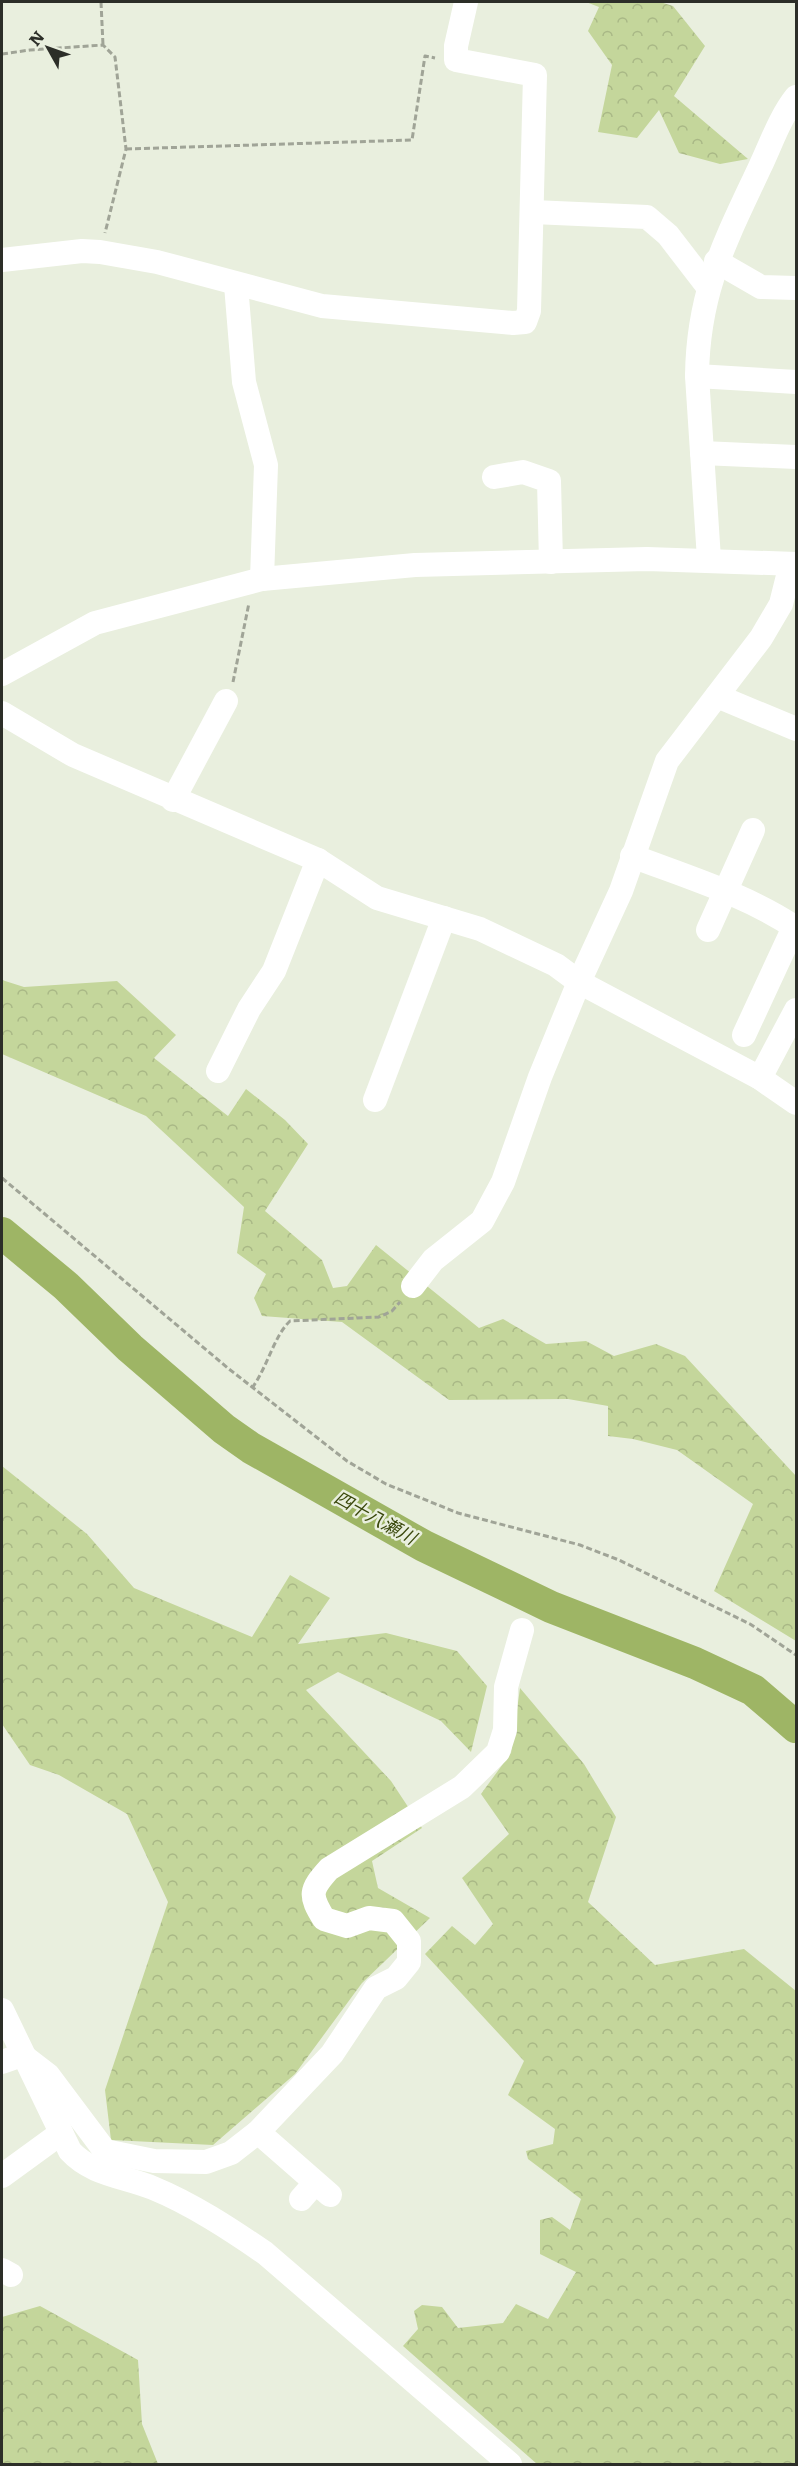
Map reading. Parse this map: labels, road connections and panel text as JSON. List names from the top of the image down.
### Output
{
  "water": ["四十八瀬川"],
  "north": "top left"
}
